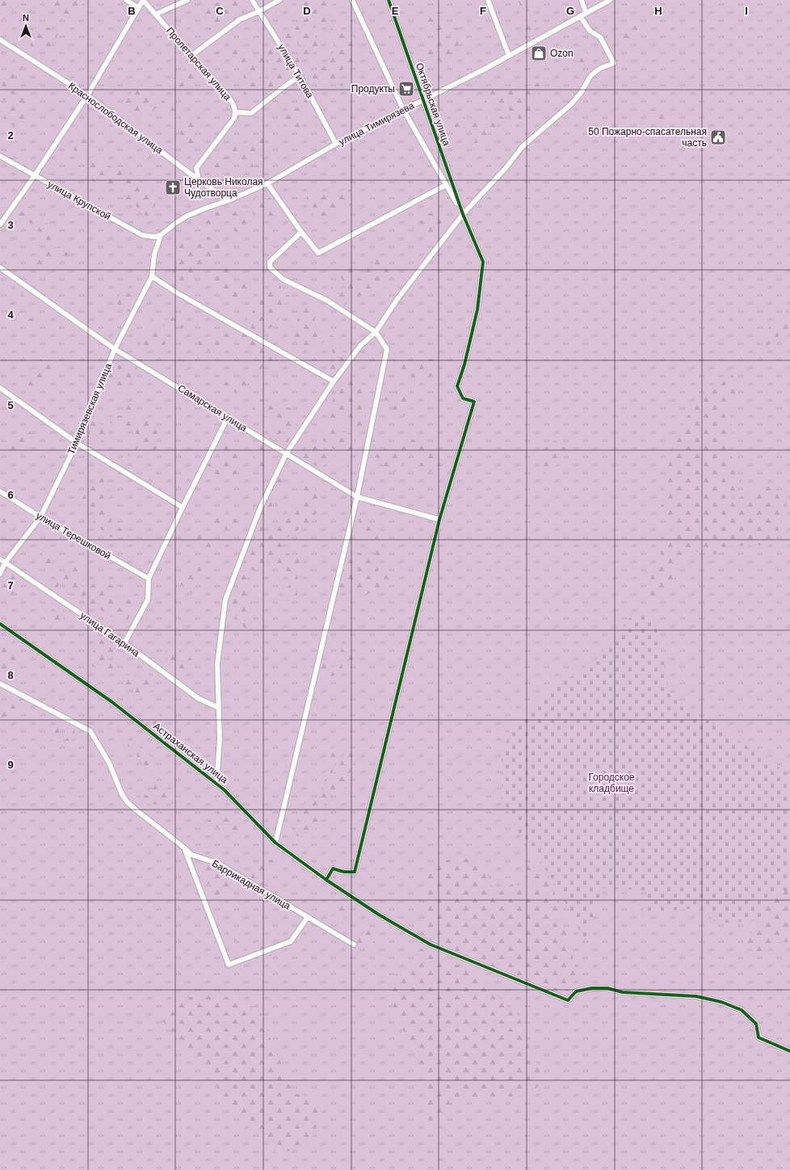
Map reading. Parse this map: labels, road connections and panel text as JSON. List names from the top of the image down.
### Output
{
  "streets": {
    "street": [
      "Пролетарская улица",
      "улица Титова",
      "Октябрьская улица",
      "Краснослободская улица",
      "улица Тимирязева",
      "улица Крупской",
      "Самарская улица",
      "Тимирязевская улица",
      "улица Терешковой",
      "улица Гагарина",
      "Астраханская улица",
      "Баррикадная улица"
    ]
  },
  "crossings": [
    ["Пролетарская улица", "Краснослободская улица"],
    ["улица Титова", "улица Тимирязева"],
    ["Октябрьская улица", "улица Тимирязева"],
    ["Краснослободская улица", "улица Тимирязева"],
    ["улица Тимирязева", "улица Крупской"],
    ["улица Тимирязева", "Тимирязевская улица"],
    ["улица Крупской", "Тимирязевская улица"],
    ["Самарская улица", "Тимирязевская улица"],
    ["Тимирязевская улица", "улица Терешковой"],
    ["Тимирязевская улица", "улица Гагарина"]
  ],
  "parks": ["Городское кладбище"],
  "places": {
    "shop": ["Ozon"],
    "supermarket": ["Продукты"],
    "public building": ["50 Пожарно-спасательная часть"],
    "church": ["Церковь Николая Чудотворца"]
  },
  "north": "top",
  "grid": {
    "columns": [
      "B",
      "C",
      "D",
      "E",
      "F",
      "G",
      "H",
      "I"
    ],
    "rows": [
      "2",
      "3",
      "4",
      "5",
      "6",
      "7",
      "8",
      "9"
    ]
  }
}
